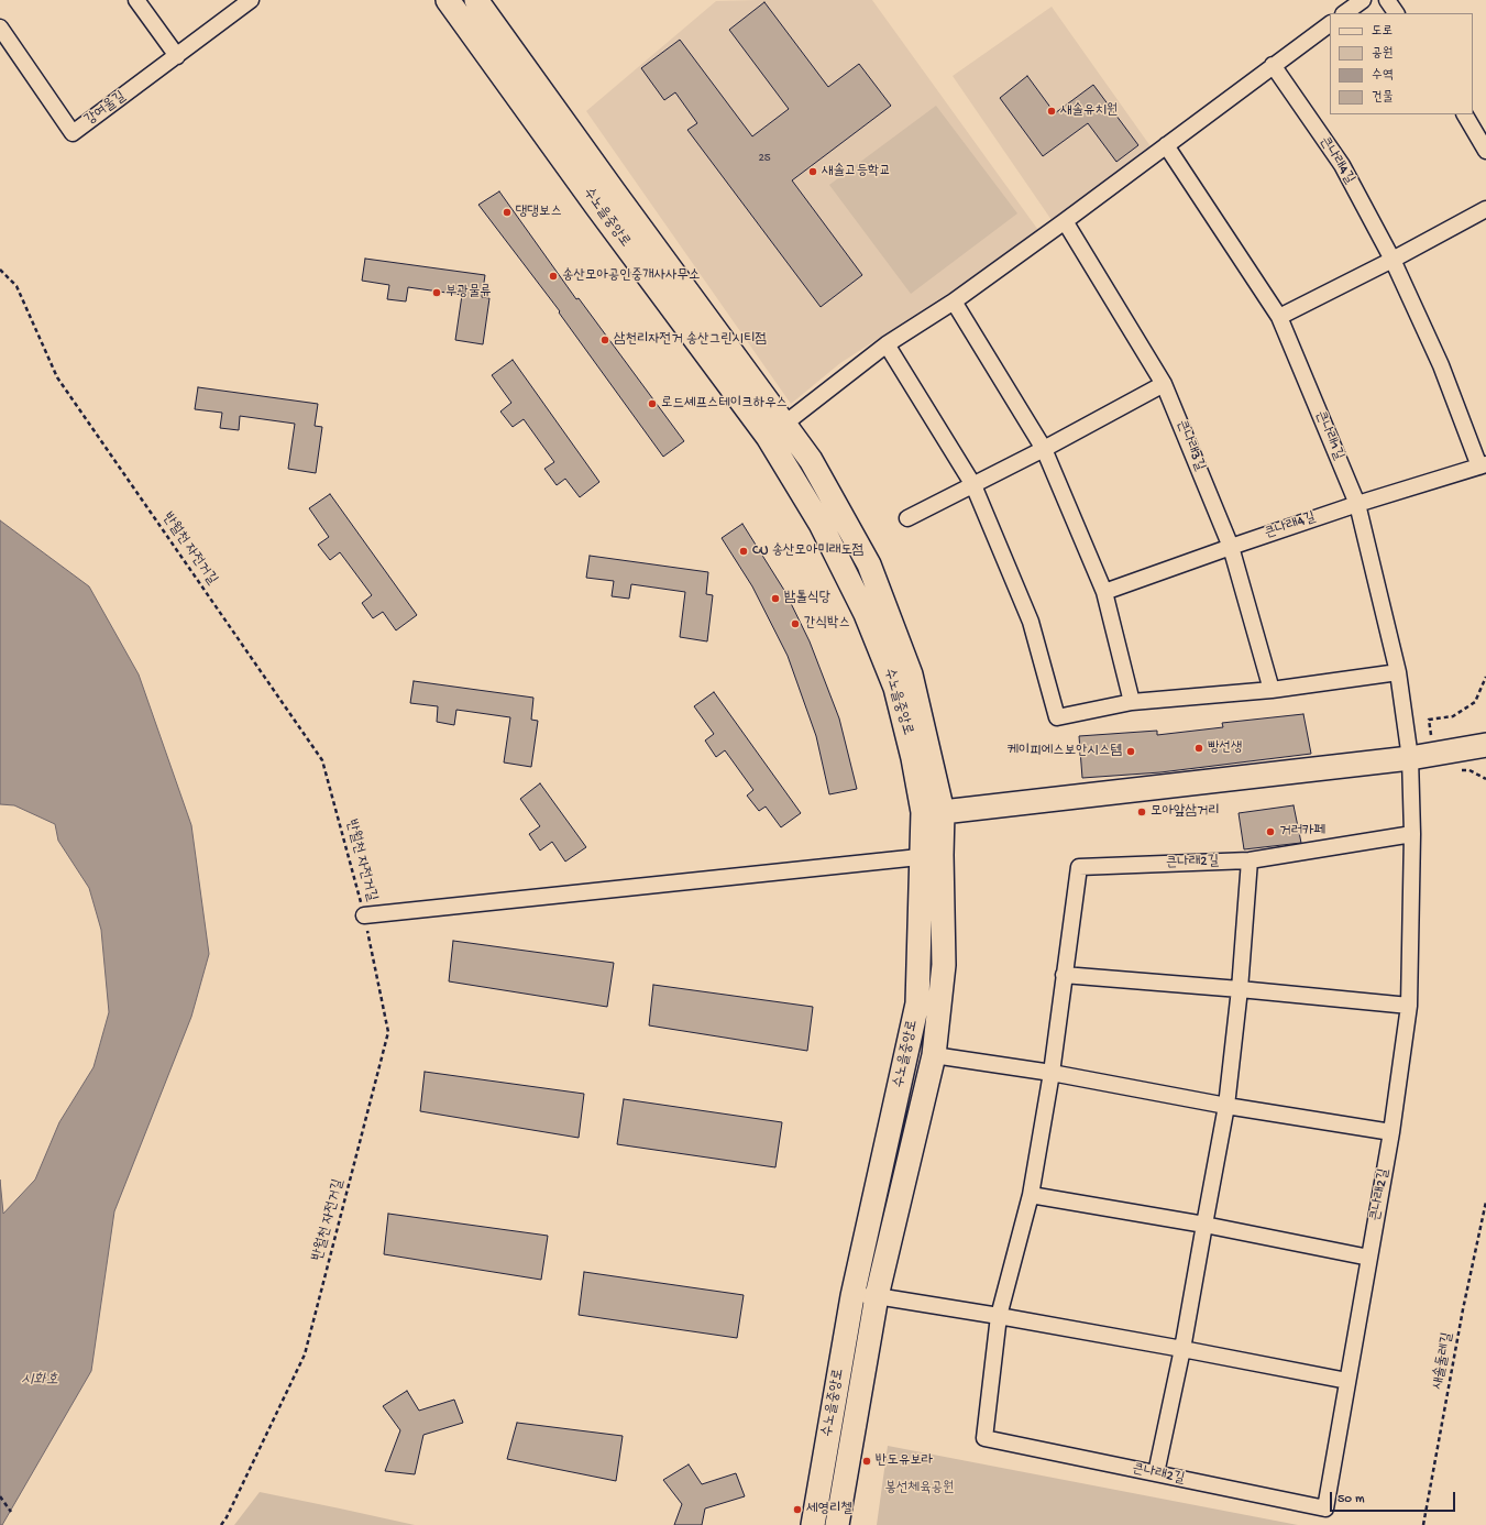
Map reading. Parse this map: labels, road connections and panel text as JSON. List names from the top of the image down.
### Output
{
  "streets": {
    "main road": ["수노을중앙로"],
    "street": [
      "강여울길",
      "큰나래4길",
      "큰나래1길",
      "큰나래3길",
      "큰나래2길"
    ],
    "path": ["반월천 자전거길", "새솔둘레길"]
  },
  "crossings": [
    ["큰나래4길", "큰나래1길"],
    ["큰나래4길", "큰나래3길"],
    ["큰나래1길", "큰나래2길"]
  ],
  "water": ["시화호"],
  "parks": ["봉선체육공원"],
  "places": [
    "새솔유치원",
    "새솔고등학교",
    "댕댕보스",
    "송산모아공인중개사사무소",
    "부광물류",
    "삼천리자전거 송산그린시티점",
    "로드셰프스테이크하우스",
    "CU 송산모아미래도점",
    "밤톨식당",
    "간식박스",
    "빵선생",
    "케이피에스보안시스템",
    "모아앞삼거리",
    "거러카페",
    "반도유보라",
    "세영리첼"
  ],
  "house_numbers": ["25"],
  "legend": [
    "도로",
    "공원",
    "수역",
    "건물"
  ],
  "scale_bar": "50 m"
}
